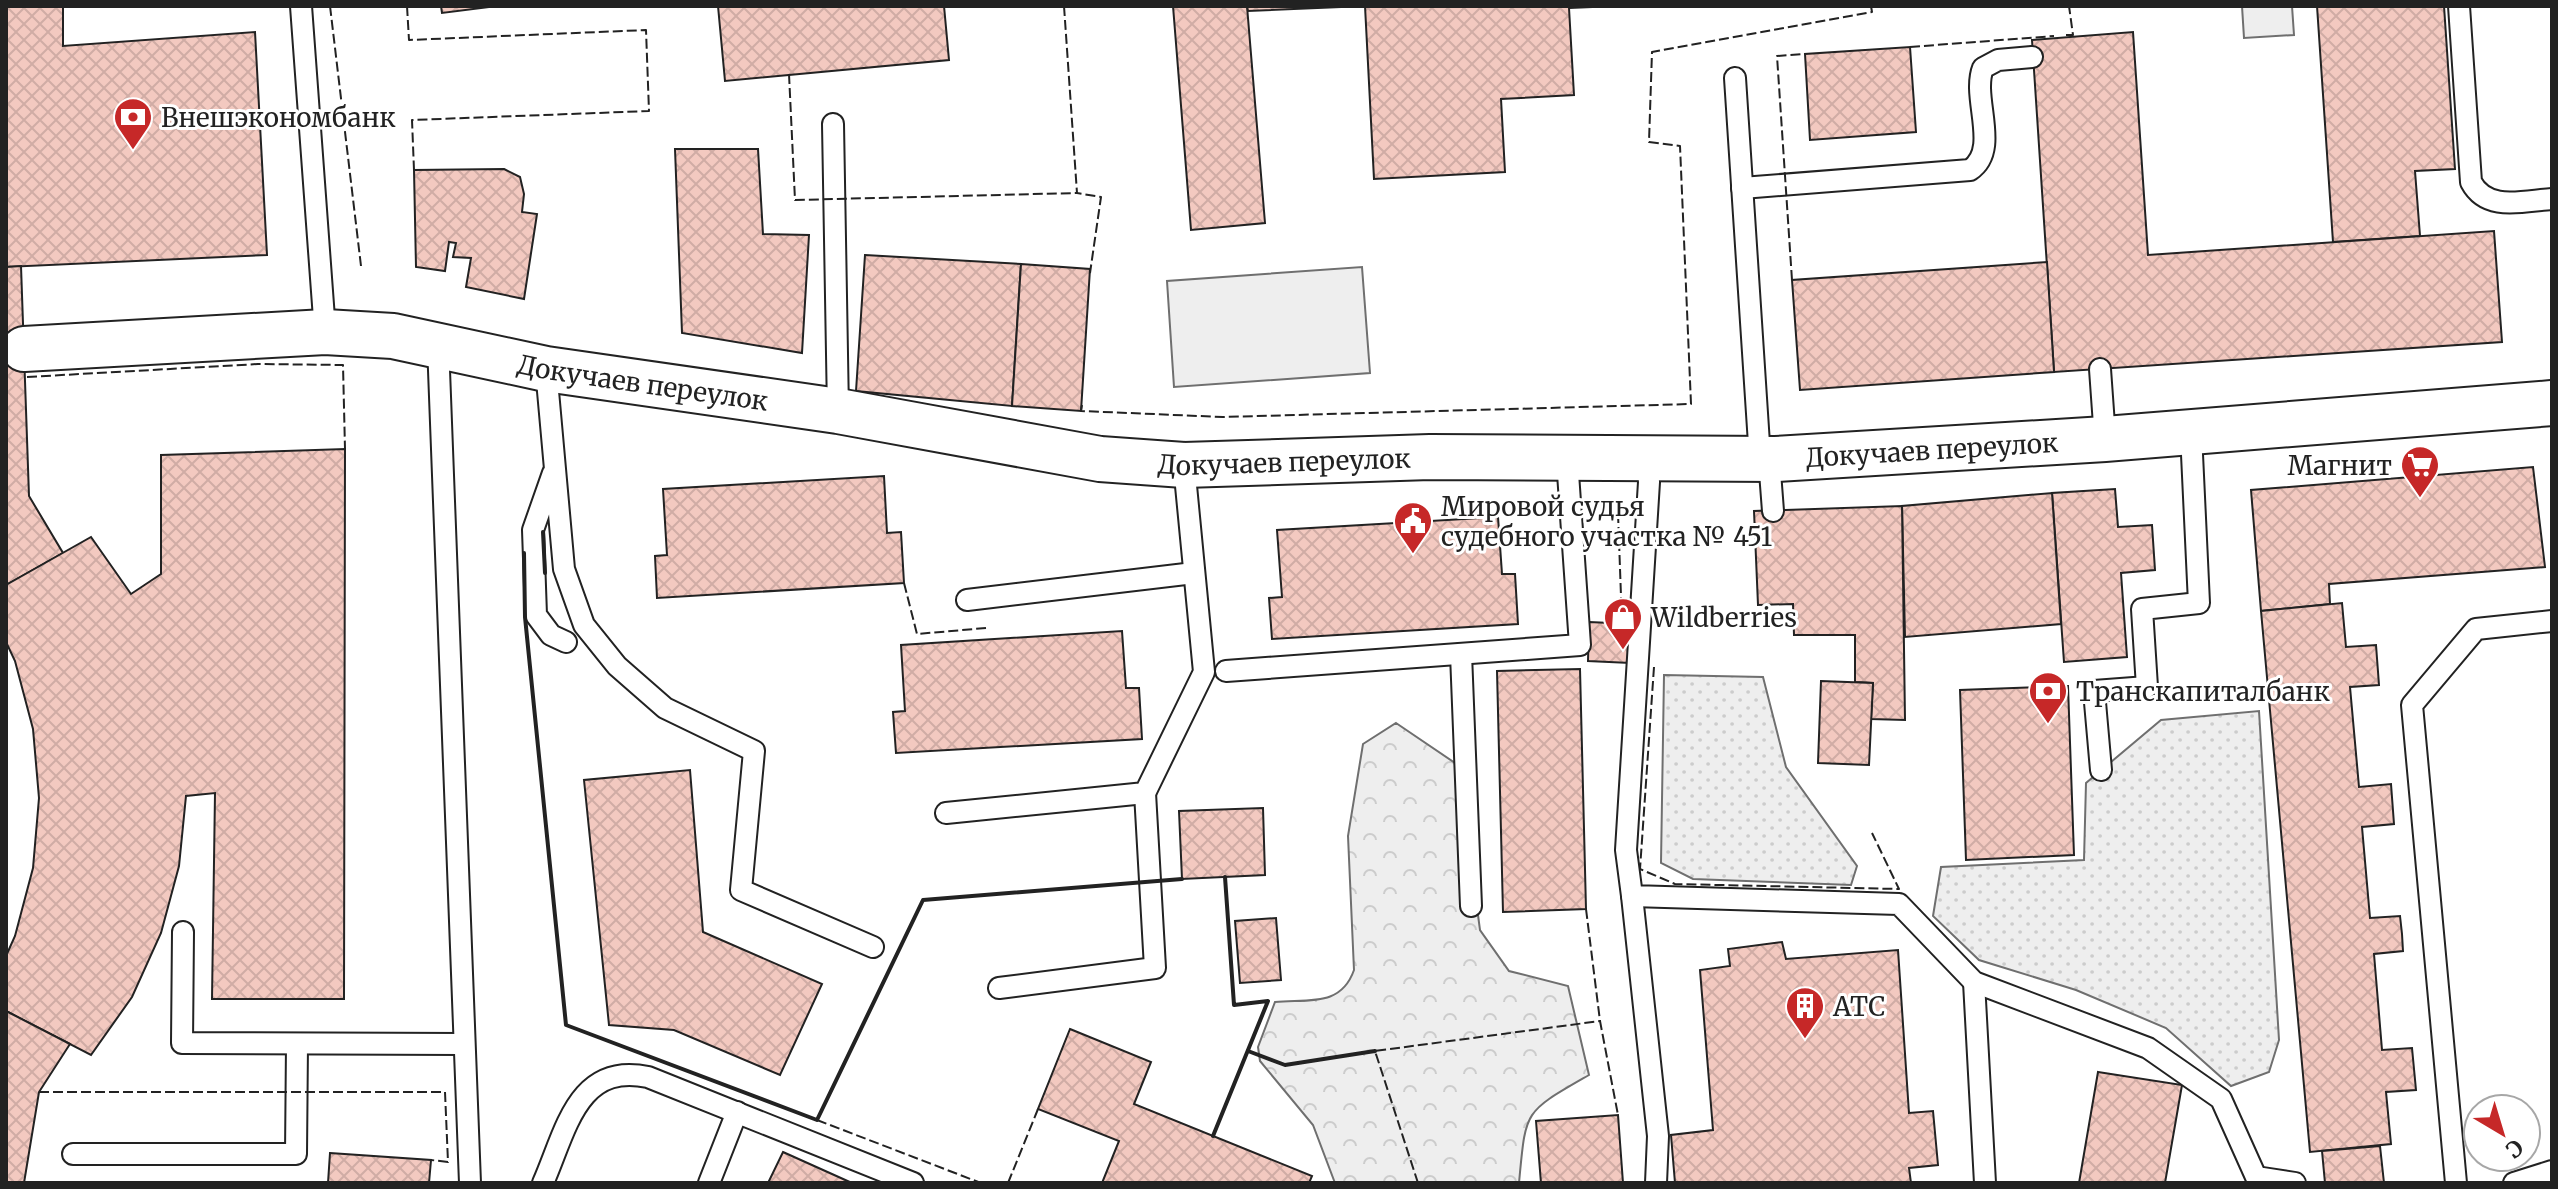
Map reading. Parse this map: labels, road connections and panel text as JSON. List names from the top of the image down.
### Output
{
  "streets": {
    "street": ["Докучаев переулок"]
  },
  "places": {
    "bank": ["Внешэкономбанк", "Транскапиталбанк"],
    "supermarket": ["Магнит"],
    "public building": ["Мировой судья судебного участка № 451"],
    "shop": ["Wildberries"],
    "building": ["АТС"]
  },
  "north": "bottom right"
}
